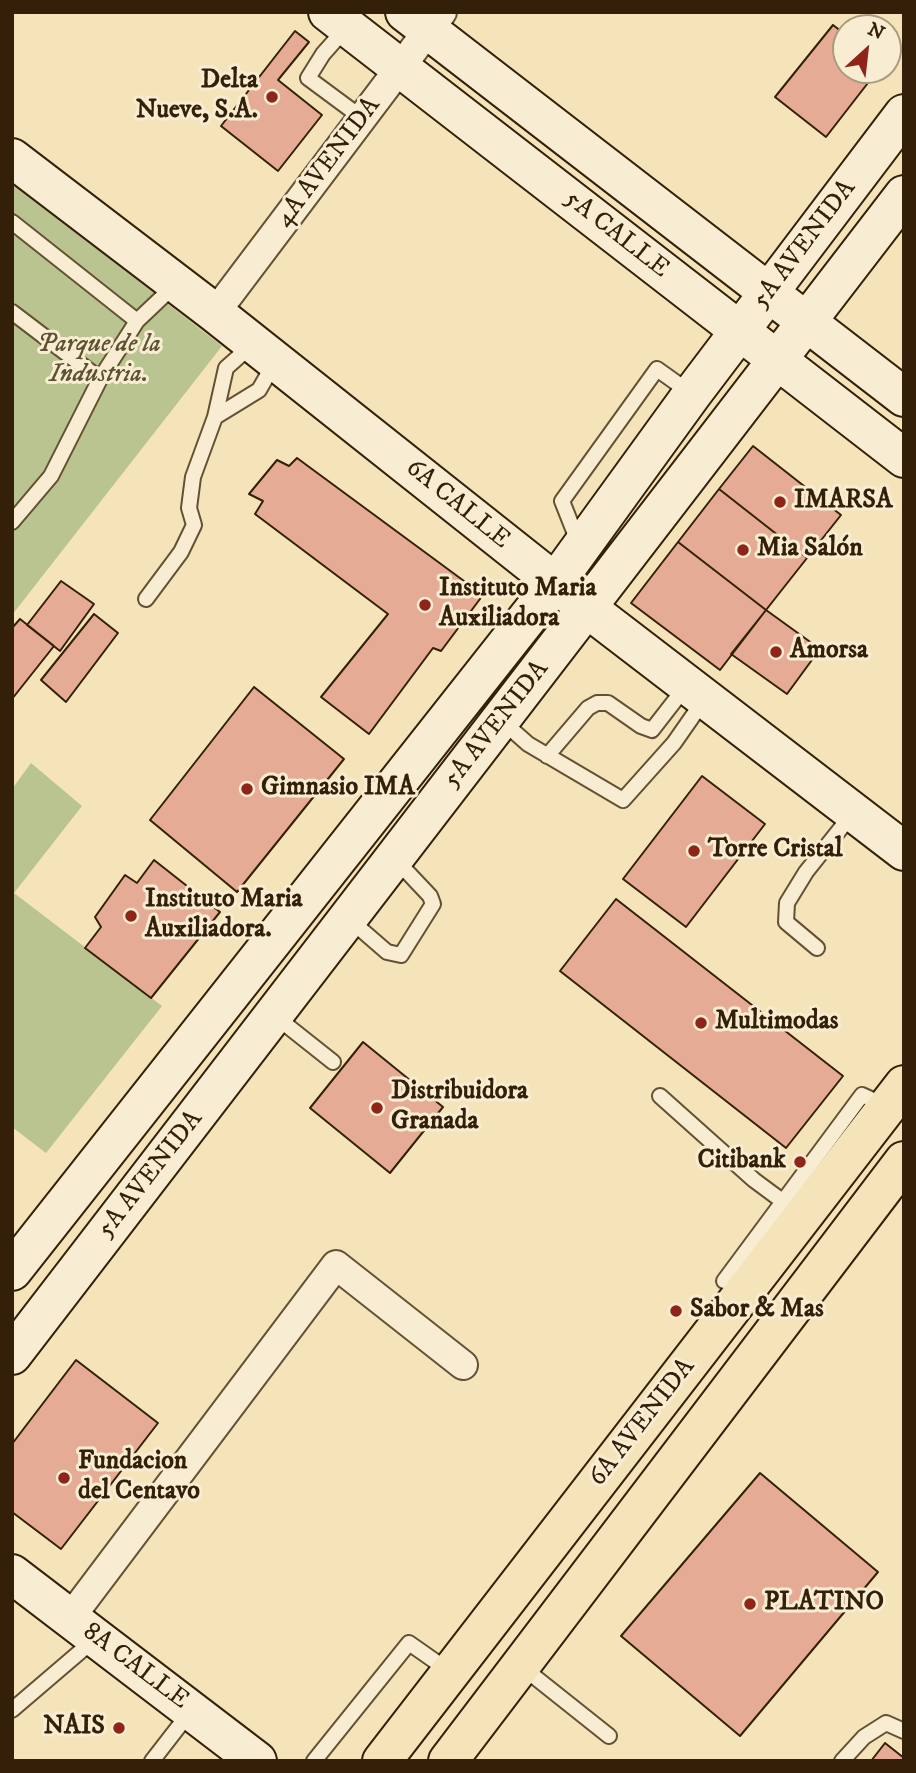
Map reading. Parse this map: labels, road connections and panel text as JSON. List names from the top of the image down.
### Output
{
  "streets": {
    "main road": ["6A AVENIDA"],
    "street": [
      "4A AVENIDA",
      "5A CALLE",
      "5A AVENIDA",
      "6A CALLE",
      "8A CALLE"
    ]
  },
  "crossings": [
    ["4A AVENIDA", "5A CALLE"],
    ["4A AVENIDA", "6A CALLE"],
    ["5A CALLE", "5A AVENIDA"],
    ["5A AVENIDA", "6A CALLE"]
  ],
  "parks": ["Parque de la Industria."],
  "places": [
    "Delta Nueve, S.A.",
    "IMARSA",
    "Mia Salón",
    "Instituto Maria Auxiliadora",
    "Amorsa",
    "Gimnasio IMA",
    "Torre Cristal",
    "Instituto Maria Auxiliadora.",
    "Multimodas",
    "Distribuidora Granada",
    "Citibank",
    "Sabor & Mas",
    "Fundacion del Centavo",
    "PLATINO",
    "NAIS"
  ],
  "north": "top right"
}
